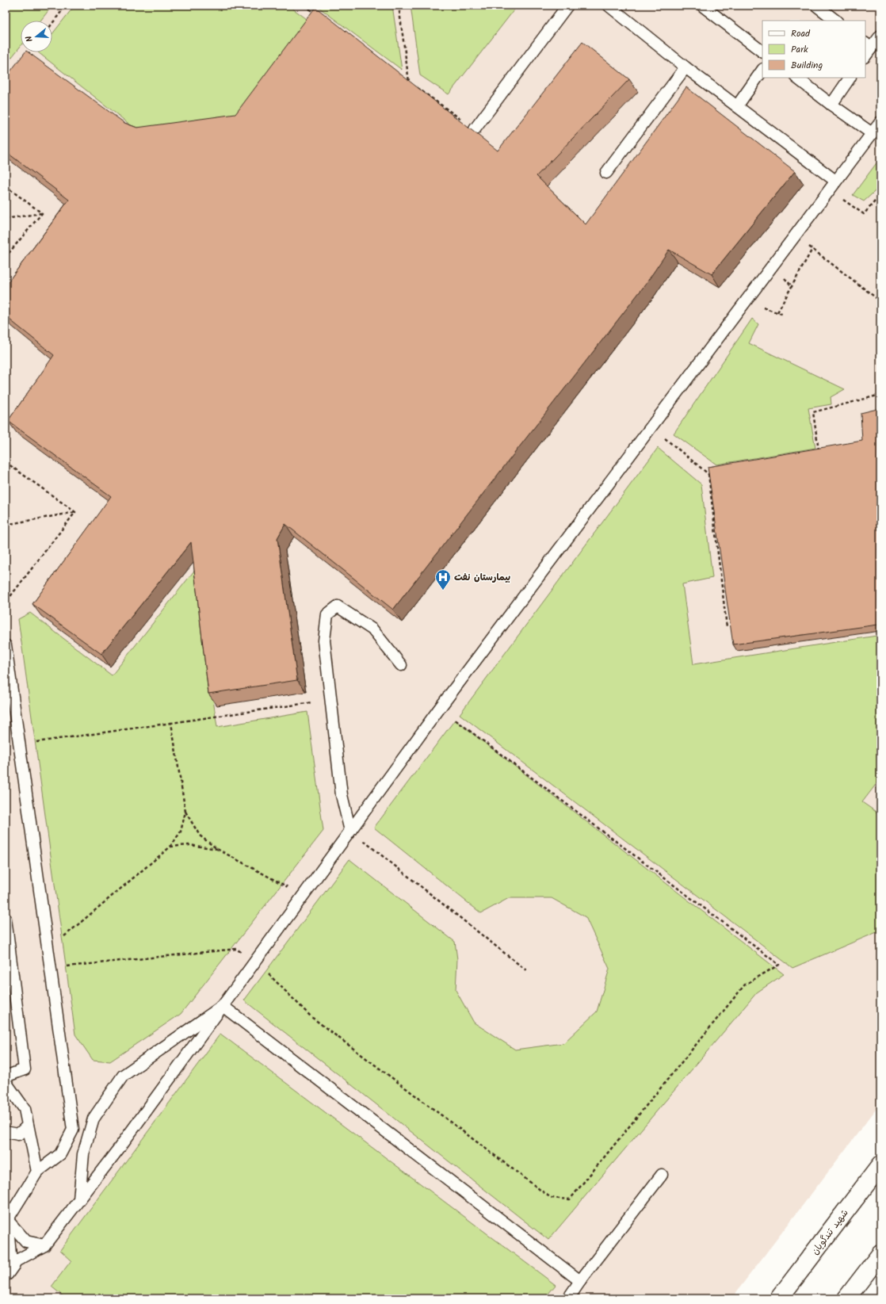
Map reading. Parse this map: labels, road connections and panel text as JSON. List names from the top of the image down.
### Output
{
  "streets": {
    "main road": ["شهید تندگویان"]
  },
  "places": {
    "hospital": ["بیمارستان نفت"]
  },
  "legend": ["Road", "Park", "Building"],
  "north": "left"
}
